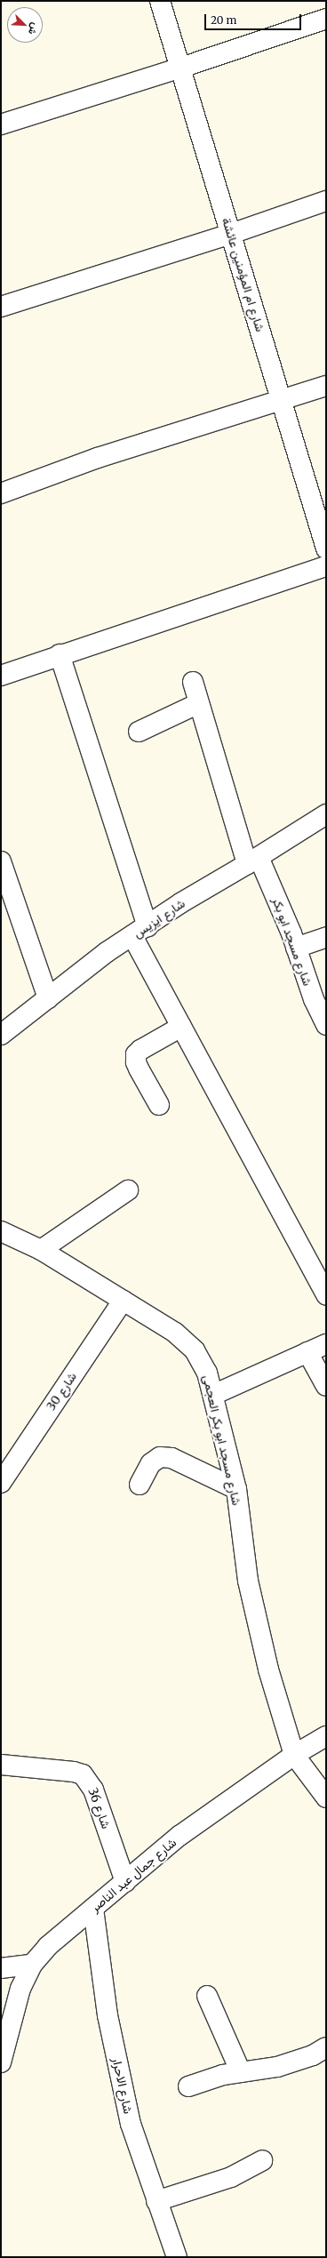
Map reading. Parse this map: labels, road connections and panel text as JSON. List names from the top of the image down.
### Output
{
  "streets": {
    "street": [
      "شارع ام المؤمنين عائشة",
      "شارع ايزيس",
      "شارع مسجد ابو بكر",
      "شارع 30",
      "شارع مسجد ابو بكر العجمى",
      "شارع 36",
      "شارع جمال عبد الناصر",
      "شارع الاحرار"
    ]
  },
  "crossings": [
    ["شارع ايزيس", "شارع مسجد ابو بكر"],
    ["شارع 30", "شارع مسجد ابو بكر العجمى"],
    ["شارع مسجد ابو بكر العجمى", "شارع جمال عبد الناصر"],
    ["شارع 36", "شارع جمال عبد الناصر"],
    ["شارع جمال عبد الناصر", "شارع الاحرار"]
  ],
  "scale_bar": "20 m",
  "north": "bottom right"
}
